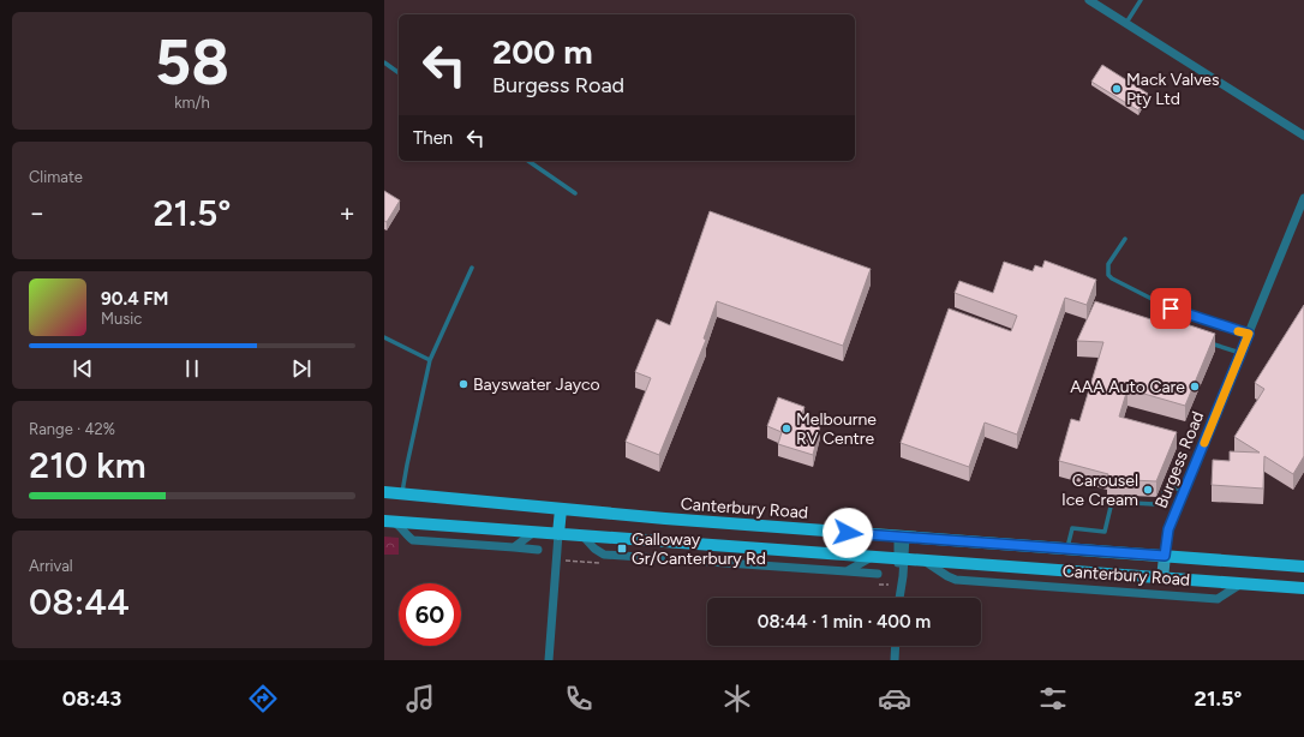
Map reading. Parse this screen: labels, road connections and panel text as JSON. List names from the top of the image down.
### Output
{
  "streets": {
    "main road": ["Canterbury Road"],
    "street": ["Burgess Road"]
  },
  "crossings": [
    ["Burgess Road", "Canterbury Road"]
  ],
  "places": {
    "other": [
      "Mack Valves Pty Ltd",
      "Bayswater Jayco",
      "AAA Auto Care",
      "Melbourne RV Centre",
      "Carousel Ice Cream"
    ],
    "transit": ["Galloway Gr/Canterbury Rd"]
  },
  "page": {
    "tile": [
      ["58", "km/h"],
      "Climate",
      ["Range · 42%", "210 km"],
      ["Arrival", "08:44"]
    ],
    "turn": ["200 m", "Burgess Road"],
    "then": "Then",
    "heat": ["−", "21.5°", "+"],
    "song": ["90.4 FM", "Music"],
    "limit": "60",
    "trip": "08:44 · 1 min · 400 m",
    "tabs": ["08:43", "21.5°"]
  }
}
